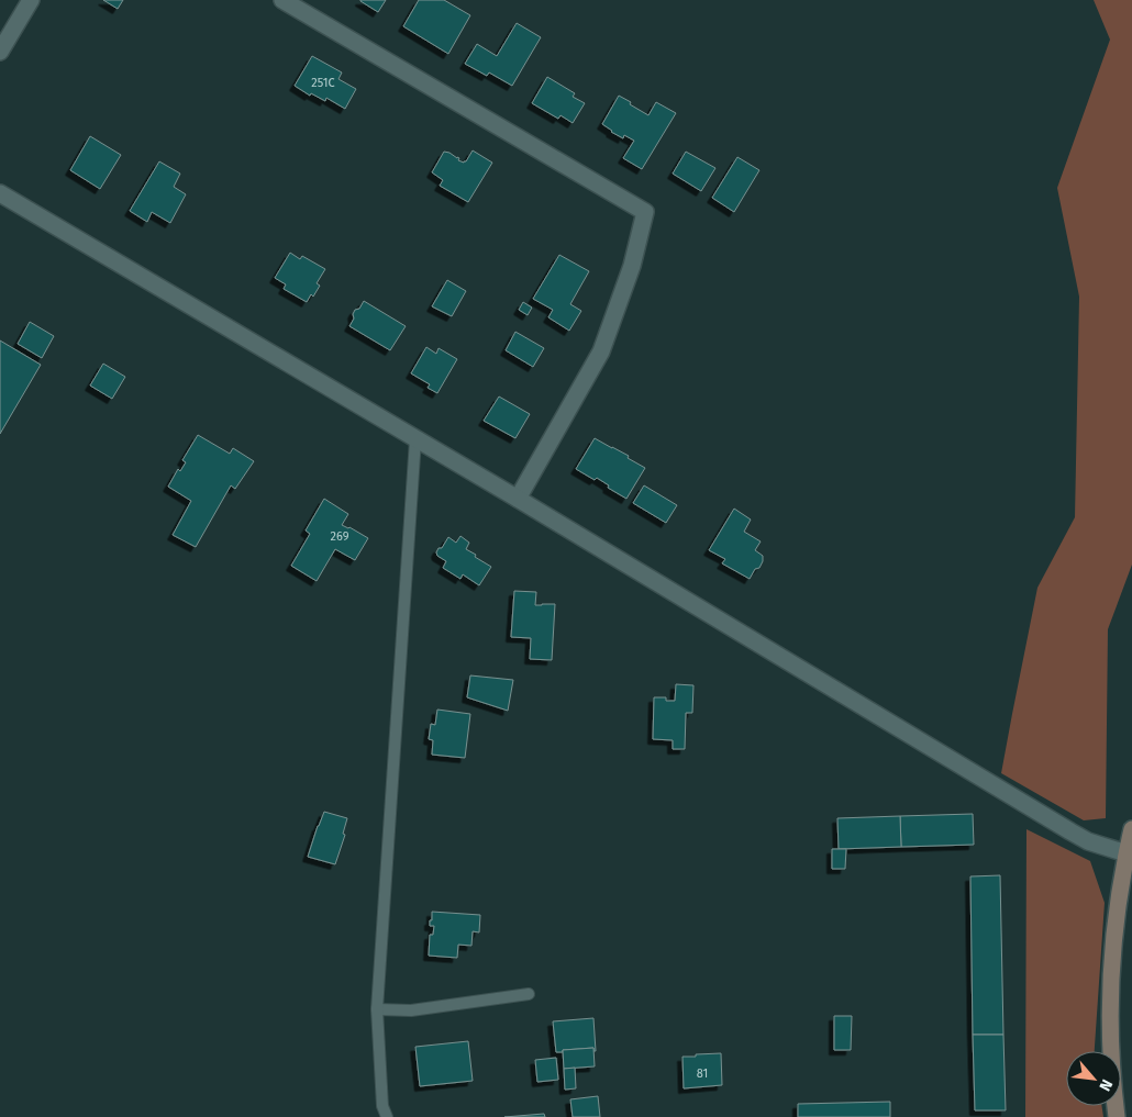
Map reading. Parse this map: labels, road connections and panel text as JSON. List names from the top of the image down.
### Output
{
  "house_numbers": ["251C", "269", "81"],
  "north": "bottom right"
}
